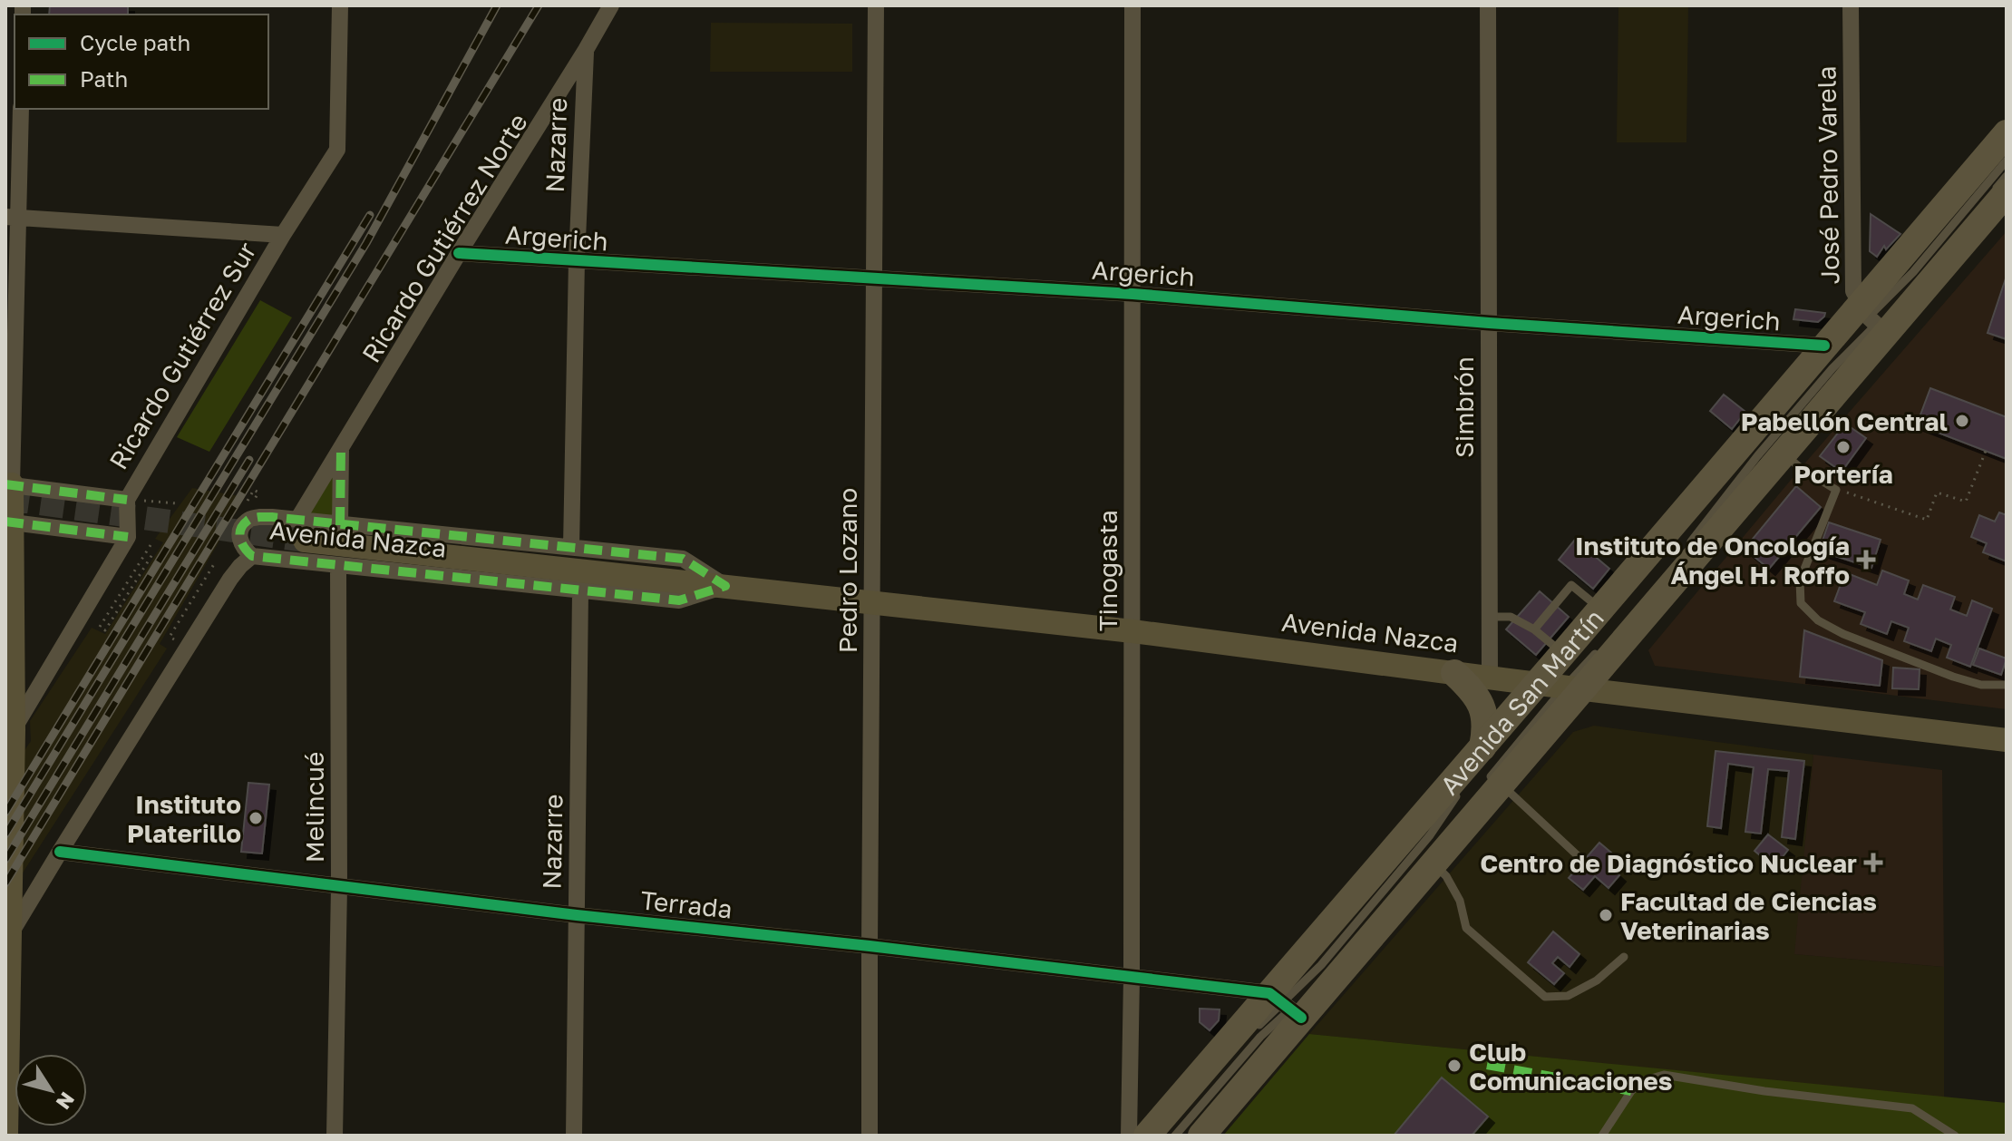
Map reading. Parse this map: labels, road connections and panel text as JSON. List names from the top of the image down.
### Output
{
  "streets": {
    "main road": ["Avenida Nazca", "Avenida San Martín"],
    "street": [
      "Nazarre",
      "José Pedro Varela",
      "Ricardo Gutiérrez Norte",
      "Argerich",
      "Ricardo Gutiérrez Sur",
      "Simbrón",
      "Pedro Lozano",
      "Tinogasta",
      "Melincué",
      "Terrada"
    ]
  },
  "crossings": [
    ["Nazarre", "Ricardo Gutiérrez Norte"],
    ["Nazarre", "Argerich"],
    ["Nazarre", "Avenida Nazca"],
    ["Nazarre", "Terrada"],
    ["José Pedro Varela", "Avenida San Martín"],
    ["Ricardo Gutiérrez Norte", "Argerich"],
    ["Ricardo Gutiérrez Norte", "Avenida Nazca"],
    ["Argerich", "Simbrón"],
    ["Argerich", "Pedro Lozano"],
    ["Argerich", "Tinogasta"],
    ["Argerich", "Avenida San Martín"],
    ["Simbrón", "Avenida Nazca"],
    ["Avenida Nazca", "Pedro Lozano"],
    ["Avenida Nazca", "Tinogasta"],
    ["Avenida Nazca", "Avenida San Martín"],
    ["Avenida Nazca", "Melincué"],
    ["Pedro Lozano", "Terrada"],
    ["Tinogasta", "Terrada"],
    ["Avenida San Martín", "Terrada"],
    ["Melincué", "Terrada"]
  ],
  "places": {
    "other": [
      "Pabellón Central",
      "Portería",
      "Instituto Platerillo",
      "Facultad de Ciencias Veterinarias",
      "Club Comunicaciones"
    ],
    "health": ["Instituto de Oncología Ángel H. Roffo", "Centro de Diagnóstico Nuclear"]
  },
  "legend": ["Cycle path", "Path"],
  "north": "bottom right"
}
